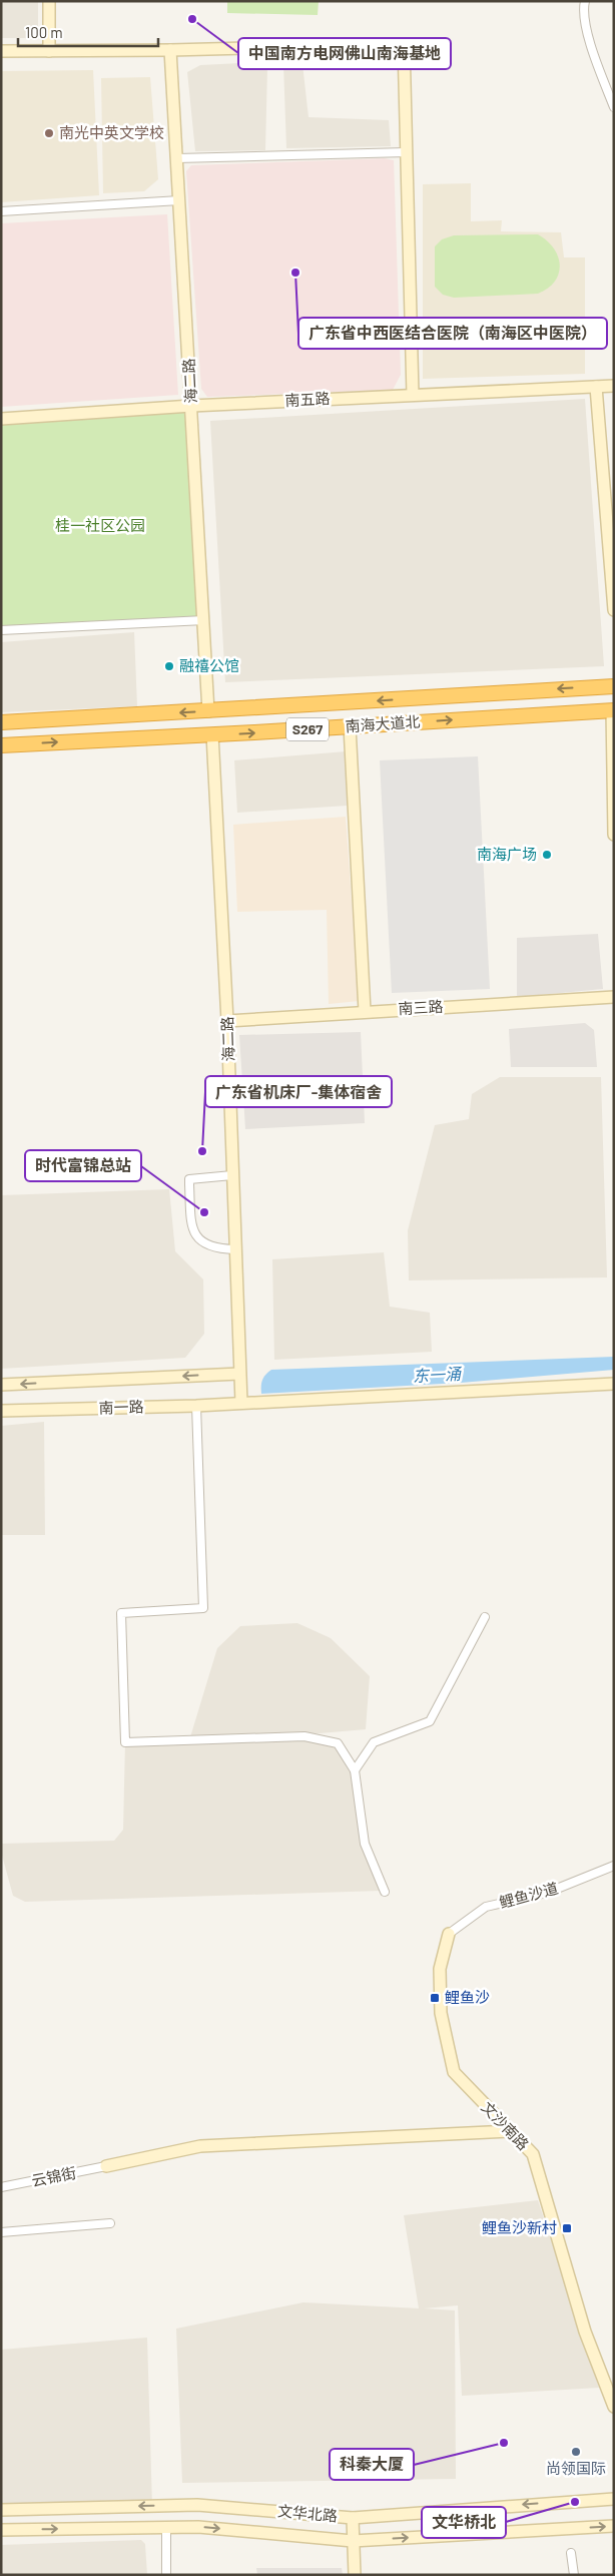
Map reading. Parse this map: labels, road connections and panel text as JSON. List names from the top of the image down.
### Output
{
  "streets": {
    "highway": ["南海大道北", "S267"],
    "street": [
      "海二路",
      "南五路",
      "南三路",
      "南一路",
      "鲤鱼沙道",
      "文沙南路",
      "云锦街",
      "文华北路"
    ]
  },
  "crossings": [
    ["海二路", "南五路"],
    ["海二路", "南海大道北"],
    ["海二路", "南三路"],
    ["海二路", "南一路"],
    ["鲤鱼沙道", "文沙南路"]
  ],
  "water": ["东一涌"],
  "parks": ["桂一社区公园"],
  "places": {
    "other": [
      "中国南方电网佛山南海基地",
      "南光中英文学校",
      "广东省中西医结合医院（南海区中医院）",
      "融禧公馆",
      "南海广场",
      "广东省机床厂-集体宿舍",
      "时代富锦总站",
      "科秦大厦",
      "尚领国际",
      "文华桥北"
    ],
    "transit": ["鲤鱼沙", "鲤鱼沙新村"]
  },
  "scale_bar": "100 m"
}
